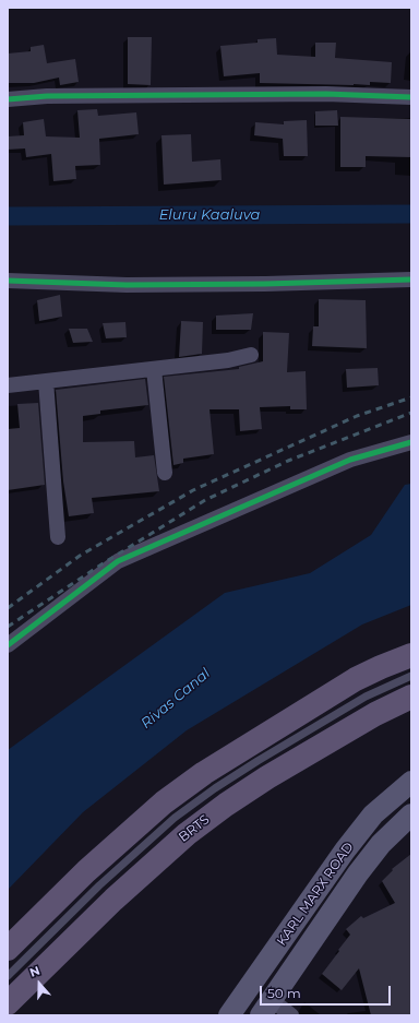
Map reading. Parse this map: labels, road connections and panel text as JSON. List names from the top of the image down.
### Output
{
  "streets": {
    "main road": ["BRTS", "KARL MARX ROAD"]
  },
  "water": ["Eluru Kaaluva", "Rivas Canal"],
  "scale_bar": "50 m",
  "north": "top"
}
